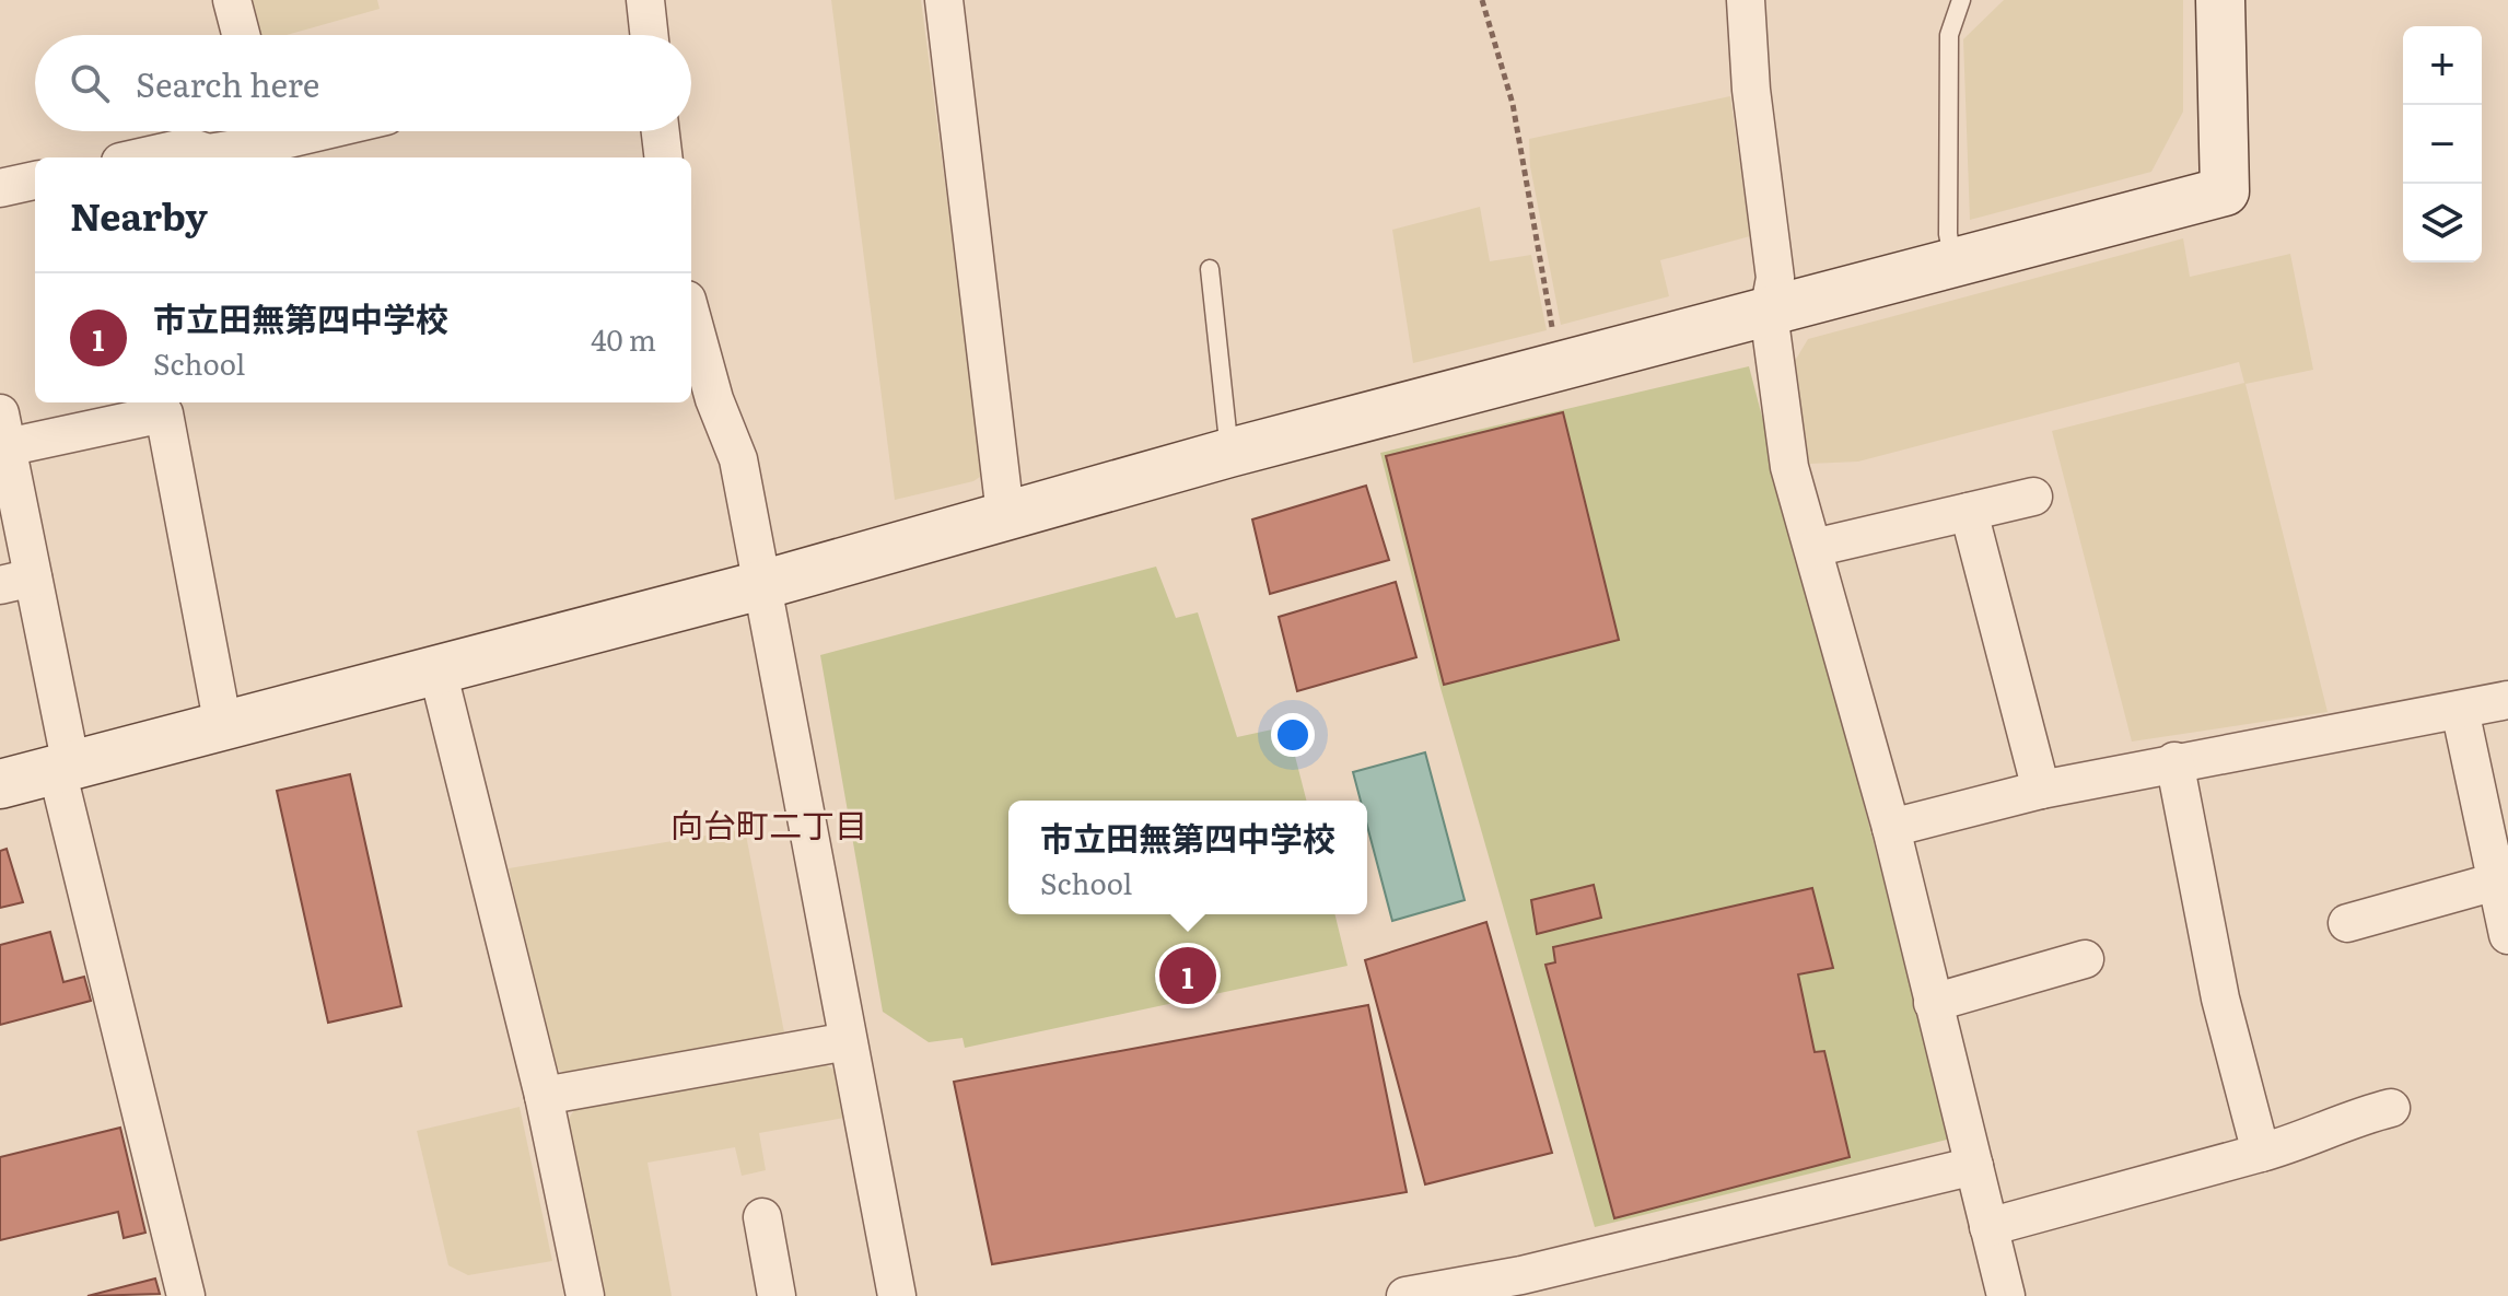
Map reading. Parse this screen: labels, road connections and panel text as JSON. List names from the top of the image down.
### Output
{
  "districts": ["向台町二丁目"],
  "page": {
    "map_buttons": ["+", "−"],
    "search": "Search here",
    "heading": "Nearby",
    "list": [
      {
        "mark": "1",
        "name": "市立田無第四中学校",
        "note": "School",
        "value": "40 m"
      }
    ],
    "popup": ["市立田無第四中学校", "School"],
    "pins": "1"
  }
}
